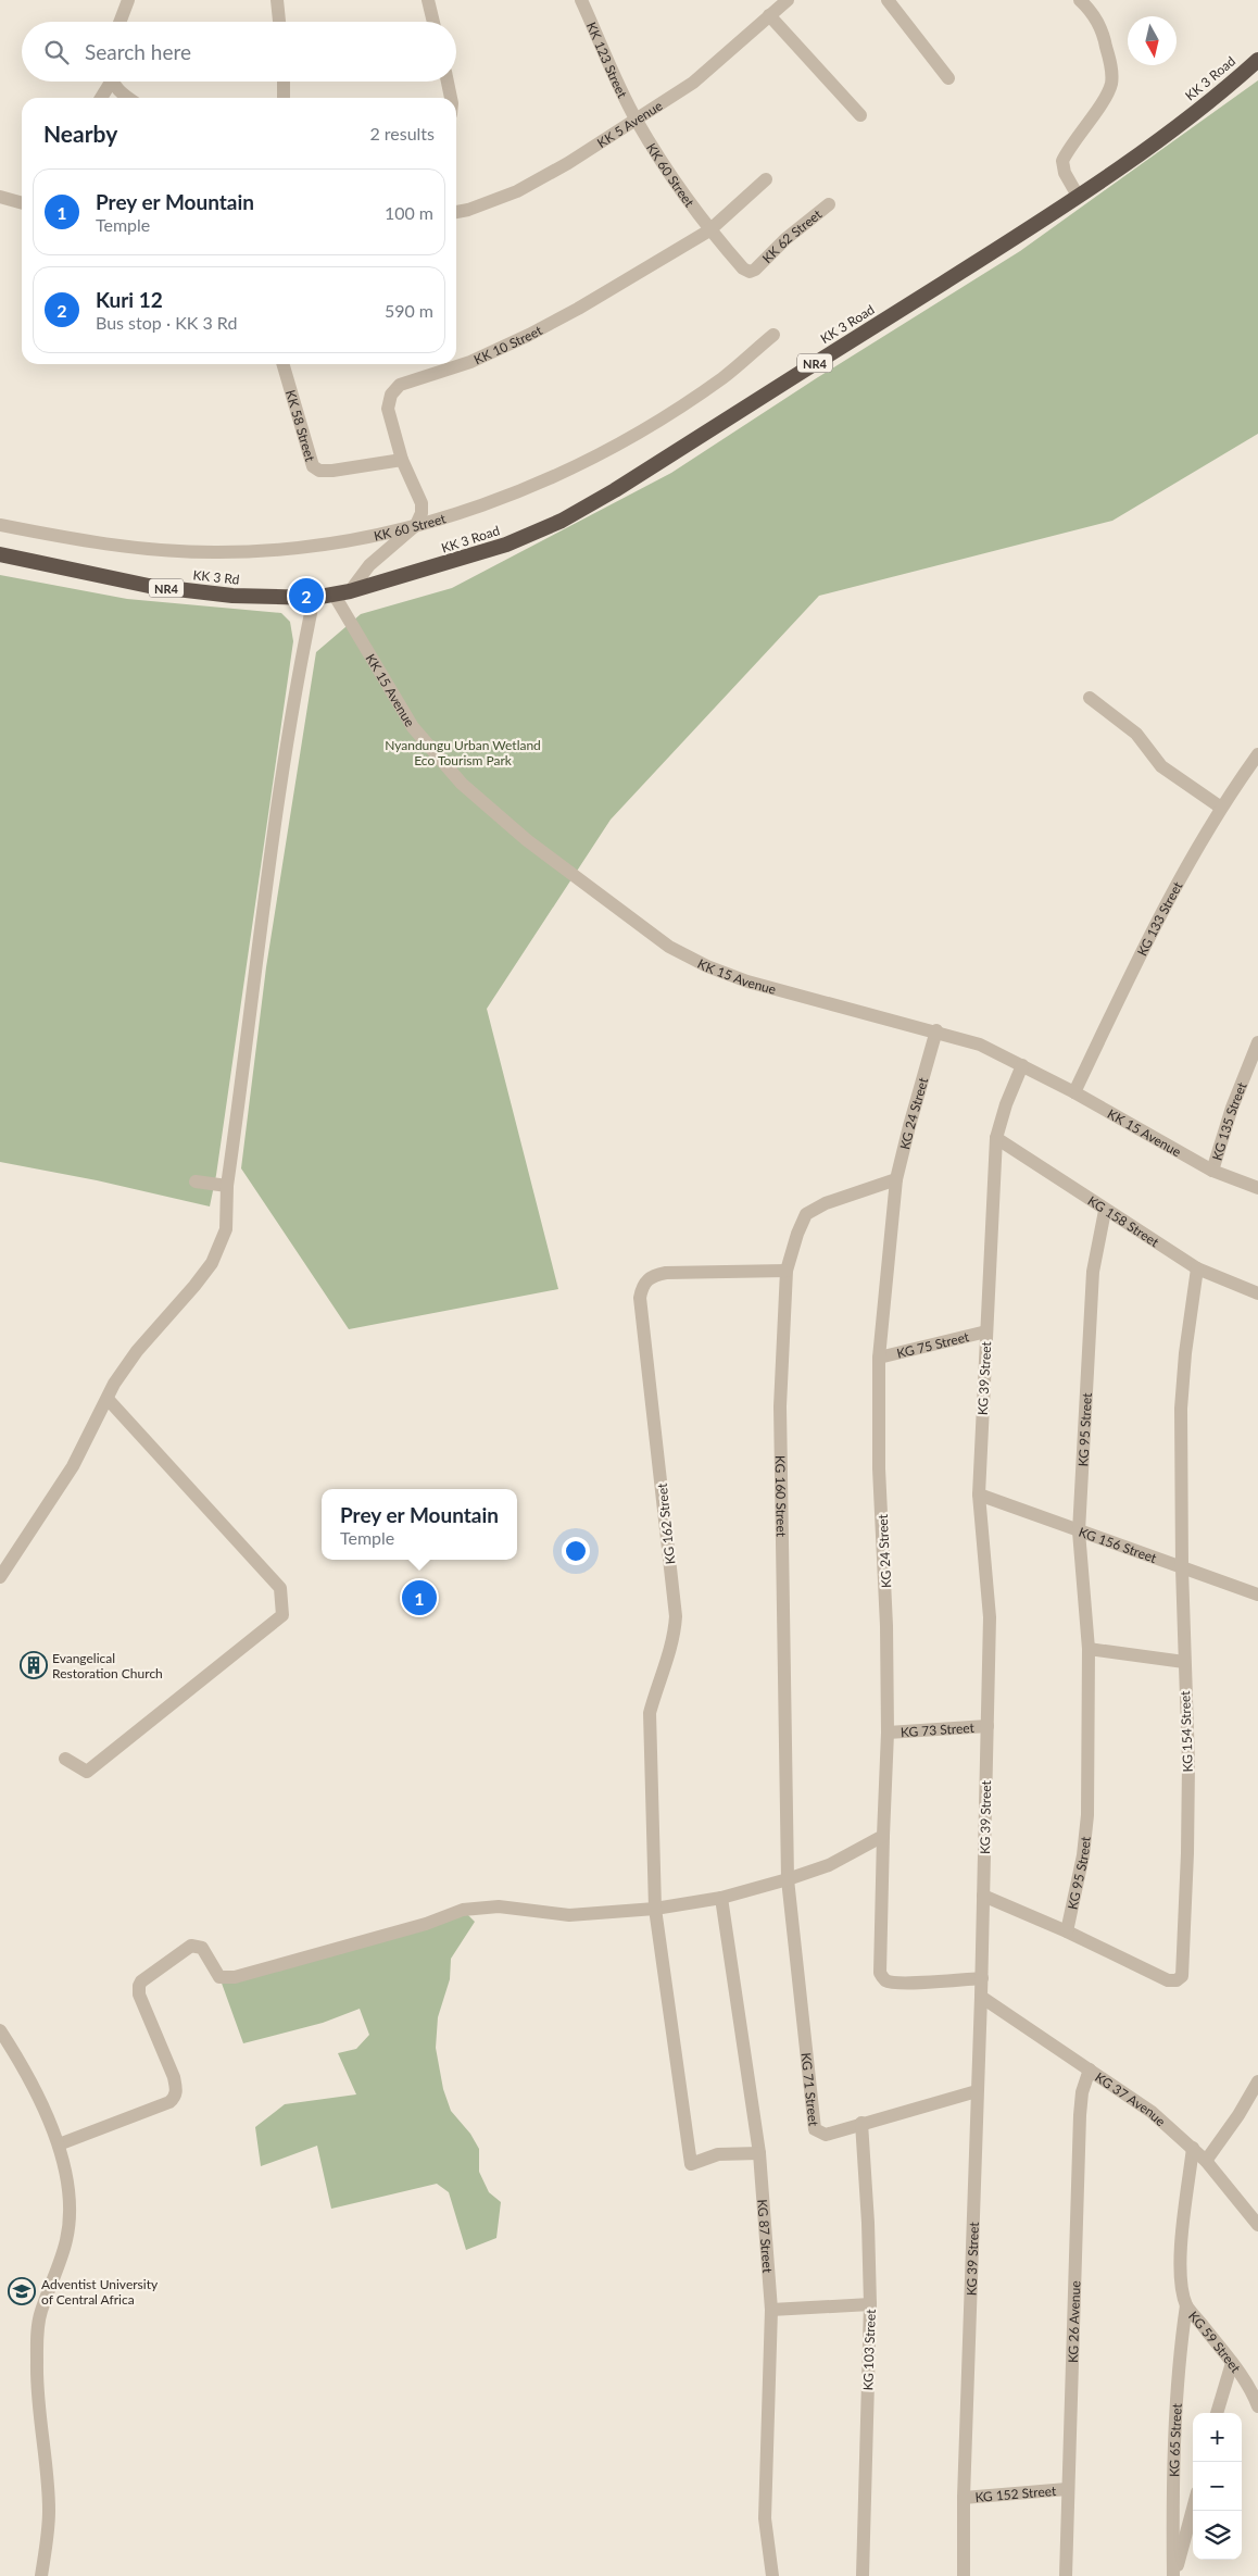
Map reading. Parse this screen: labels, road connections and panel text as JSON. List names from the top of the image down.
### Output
{
  "streets": {
    "highway": ["KK 3 Road", "NR4", "KK 3 Rd"],
    "street": [
      "KK 123 Street",
      "KK 5 Avenue",
      "KK 60 Street",
      "KK 62 Street",
      "KK 10 Street",
      "KK 58 Street",
      "KK 15 Avenue",
      "KG 133 Street",
      "KG 24 Street",
      "KG 135 Street",
      "KG 158 Street",
      "KG 75 Street",
      "KG 39 Street",
      "KG 95 Street",
      "KG 160 Street",
      "KG 162 Street",
      "KG 156 Street",
      "KG 73 Street",
      "KG 154 Street",
      "KG 71 Street",
      "KG 37 Avenue",
      "KG 87 Street",
      "KG 26 Avenue",
      "KG 59 Street",
      "KG 103 Street",
      "KG 65 Street",
      "KG 152 Street"
    ]
  },
  "crossings": [
    ["KK 123 Street", "KK 5 Avenue"],
    ["KK 123 Street", "KK 60 Street"],
    ["KK 3 Road", "KK 3 Rd"],
    ["KK 3 Road", "KK 15 Avenue"],
    ["KK 5 Avenue", "KK 60 Street"],
    ["KK 60 Street", "KK 62 Street"],
    ["KK 60 Street", "KK 10 Street"],
    ["KK 10 Street", "KK 58 Street"],
    ["KK 3 Rd", "KK 15 Avenue"],
    ["KK 15 Avenue", "KG 133 Street"],
    ["KK 15 Avenue", "KG 24 Street"],
    ["KK 15 Avenue", "KG 135 Street"],
    ["KK 15 Avenue", "KG 39 Street"],
    ["KG 24 Street", "KG 75 Street"],
    ["KG 24 Street", "KG 39 Street"],
    ["KG 24 Street", "KG 160 Street"],
    ["KG 24 Street", "KG 73 Street"],
    ["KG 158 Street", "KG 39 Street"],
    ["KG 158 Street", "KG 95 Street"],
    ["KG 158 Street", "KG 154 Street"],
    ["KG 75 Street", "KG 39 Street"],
    ["KG 39 Street", "KG 156 Street"],
    ["KG 39 Street", "KG 73 Street"],
    ["KG 39 Street", "KG 154 Street"],
    ["KG 39 Street", "KG 71 Street"],
    ["KG 39 Street", "KG 37 Avenue"],
    ["KG 39 Street", "KG 152 Street"],
    ["KG 95 Street", "KG 156 Street"],
    ["KG 95 Street", "KG 154 Street"],
    ["KG 160 Street", "KG 162 Street"],
    ["KG 160 Street", "KG 71 Street"],
    ["KG 156 Street", "KG 154 Street"],
    ["KG 71 Street", "KG 103 Street"],
    ["KG 37 Avenue", "KG 26 Avenue"],
    ["KG 26 Avenue", "KG 152 Street"],
    ["KG 59 Street", "KG 65 Street"]
  ],
  "parks": ["Nyandungu Urban Wetland Eco Tourism Park"],
  "places": {
    "building": ["Evangelical Restoration Church"],
    "school or university": ["Adventist University of Central Africa"]
  },
  "north": "bottom",
  "page": {
    "search": "Search here",
    "heading": ["Nearby", "2 results"],
    "list": [
      {
        "mark": "1",
        "name": "Prey er Mountain",
        "note": "Temple",
        "value": "100 m"
      },
      {
        "mark": "2",
        "name": "Kuri 12",
        "note": "Bus stop · KK 3 Rd",
        "value": "590 m"
      }
    ],
    "pins": ["2", "1"],
    "popup": ["Prey er Mountain", "Temple"],
    "map_buttons": ["+", "−"]
  }
}
